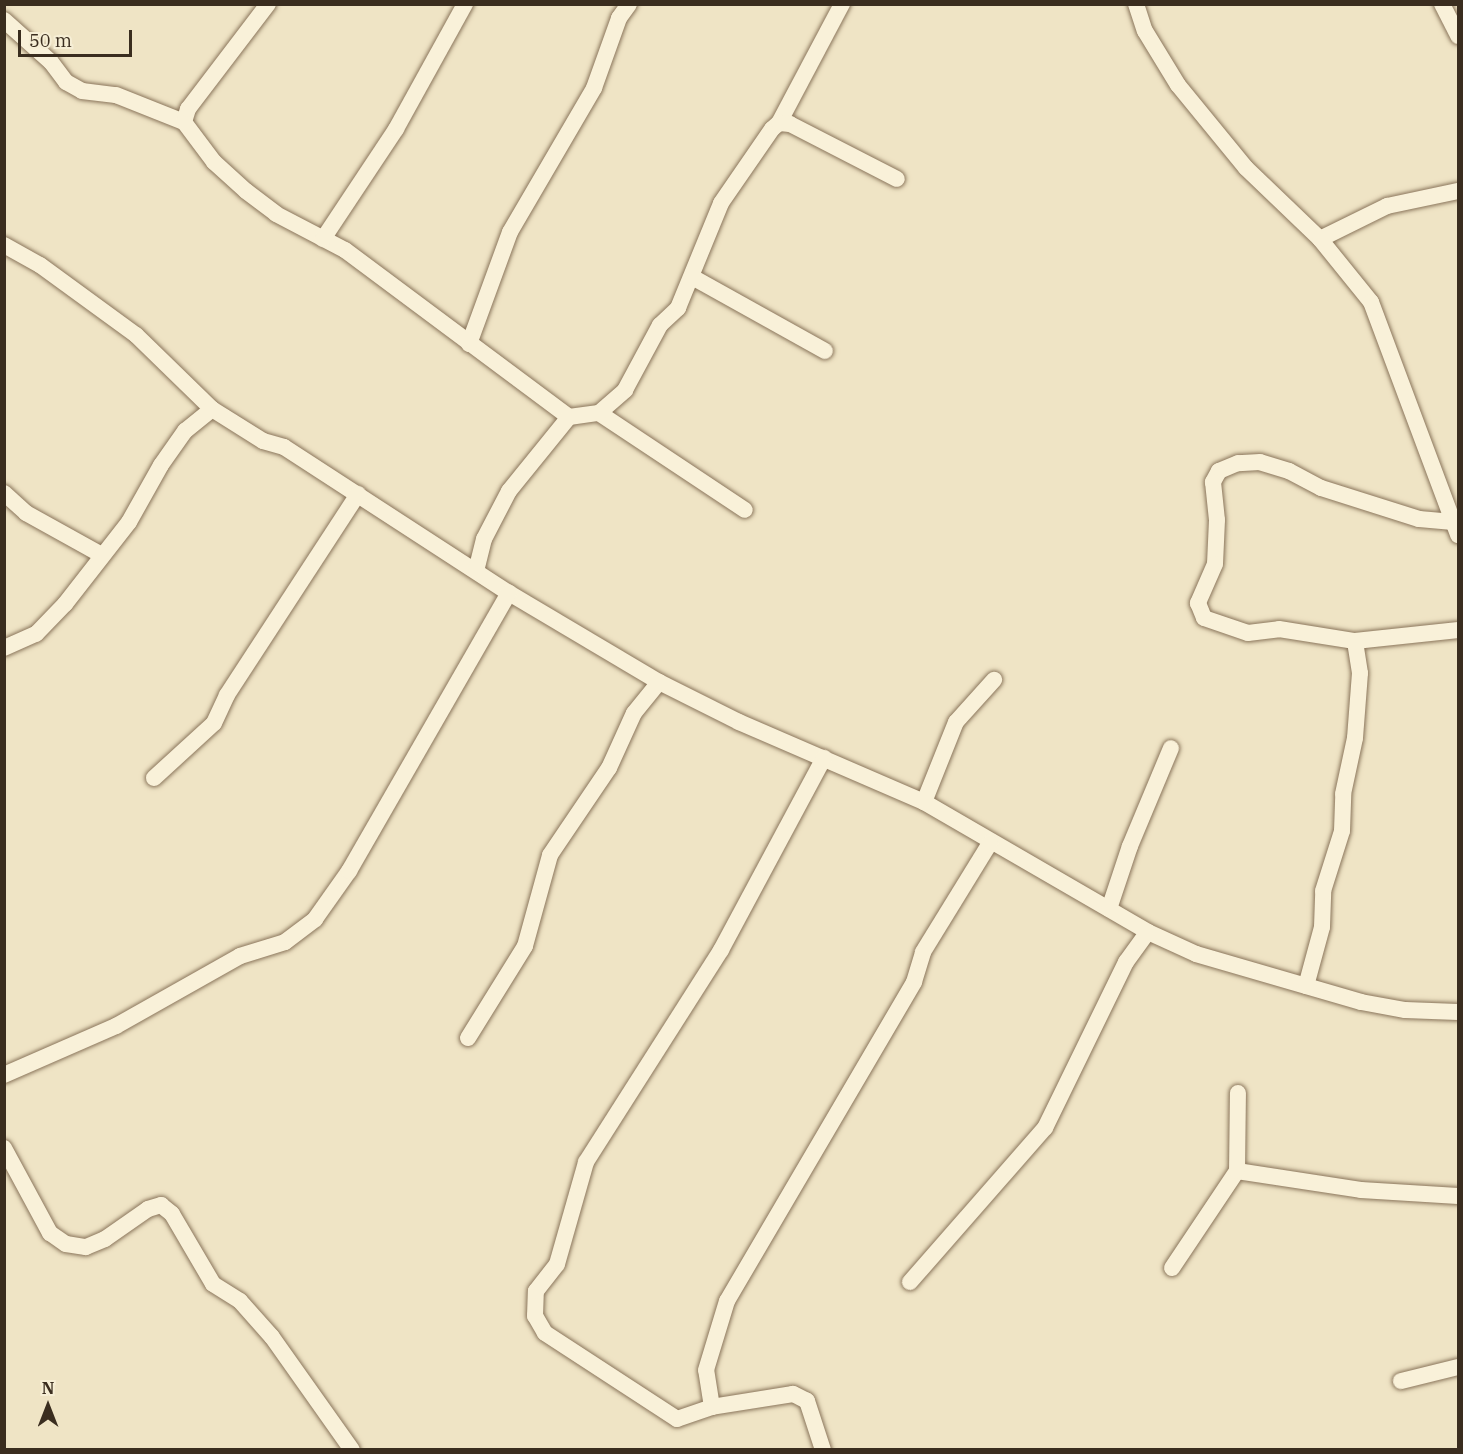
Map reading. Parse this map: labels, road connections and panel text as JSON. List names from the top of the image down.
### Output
{
  "scale_bar": "50 m",
  "north": "top"
}
